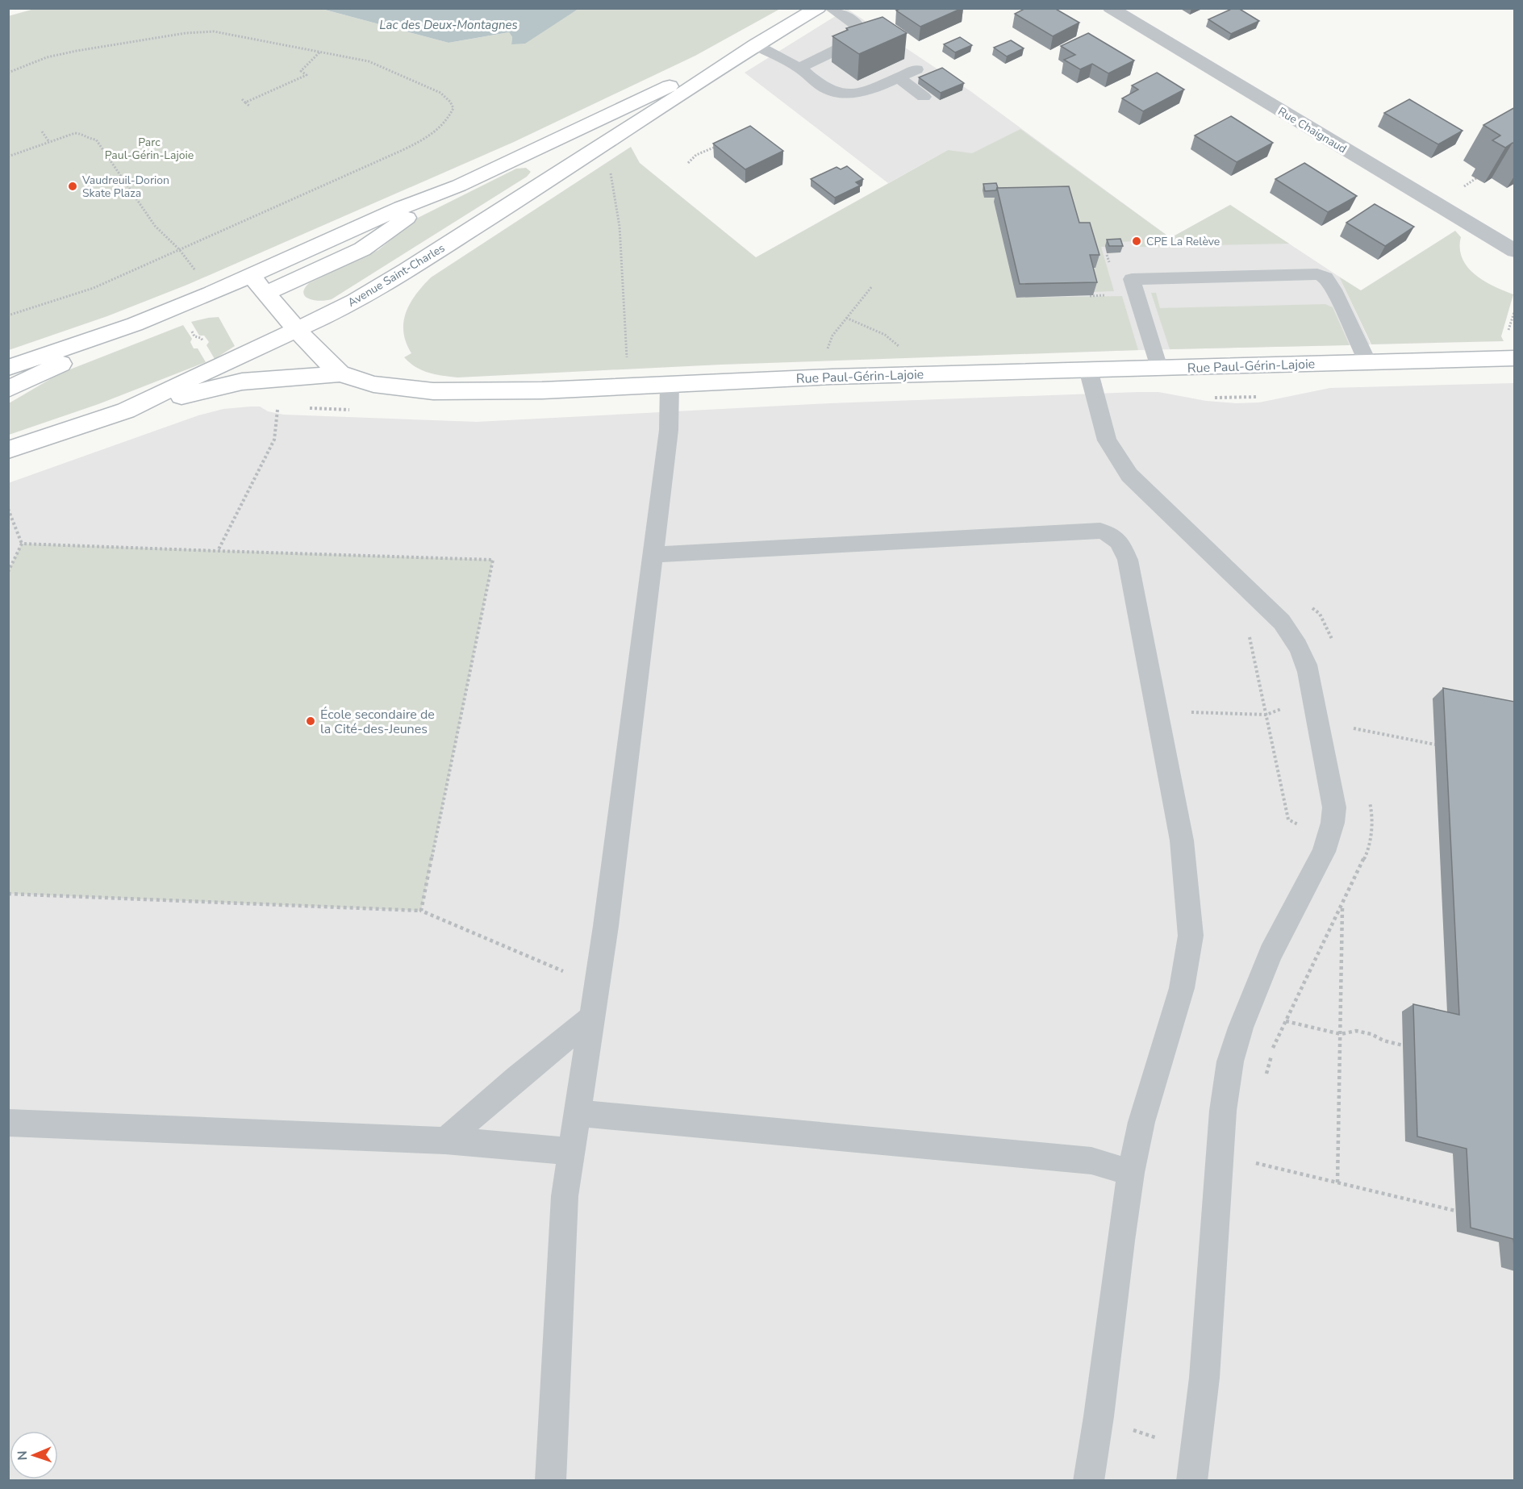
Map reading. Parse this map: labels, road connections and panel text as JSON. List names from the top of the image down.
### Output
{
  "streets": {
    "main road": ["Avenue Saint-Charles", "Rue Paul-Gérin-Lajoie"],
    "street": ["Rue Chaignaud"]
  },
  "crossings": [
    ["Avenue Saint-Charles", "Rue Paul-Gérin-Lajoie"]
  ],
  "water": ["Lac des Deux-Montagnes"],
  "parks": ["Parc Paul-Gérin-Lajoie"],
  "places": ["Vaudreuil-Dorion Skate Plaza", "CPE La Relève", "École secondaire de la Cité-des-Jeunes"],
  "north": "left"
}
